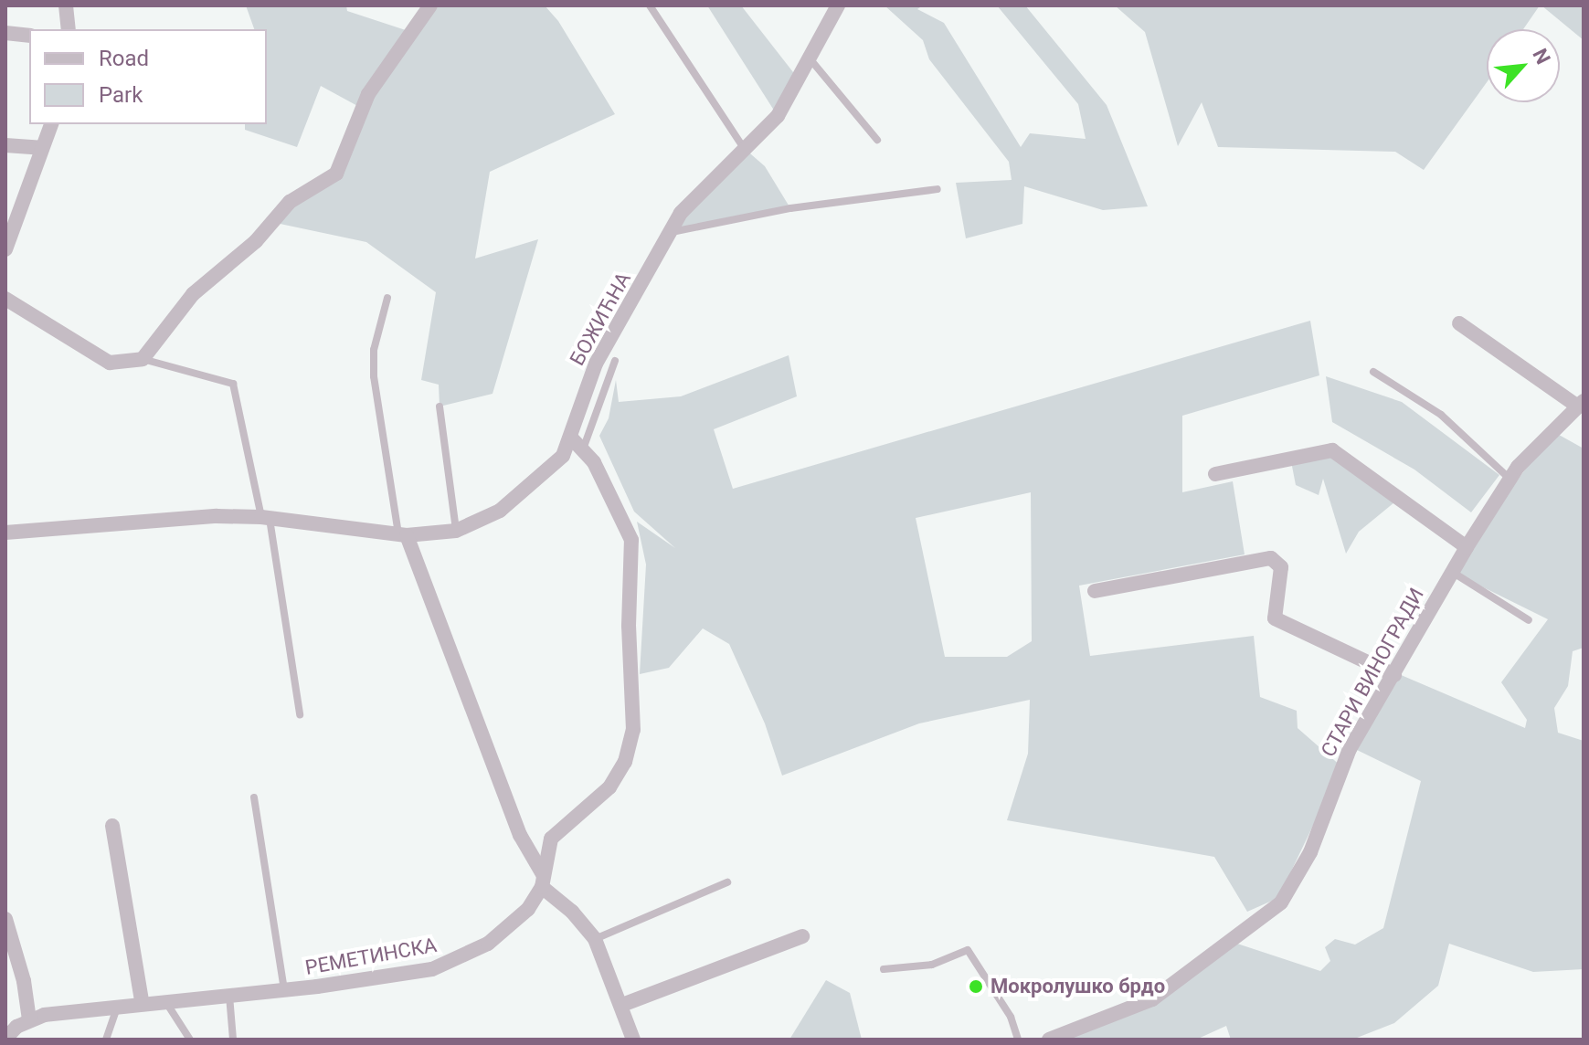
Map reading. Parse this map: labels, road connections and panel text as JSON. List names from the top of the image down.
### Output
{
  "streets": {
    "street": ["БОЖИЋНА", "СТАРИ ВИНОГРАДИ", "РЕМЕТИНСКА"]
  },
  "crossings": [
    ["БОЖИЋНА", "РЕМЕТИНСКА"]
  ],
  "places": ["Мокролушко брдо"],
  "legend": ["Road", "Park"],
  "north": "top right"
}
